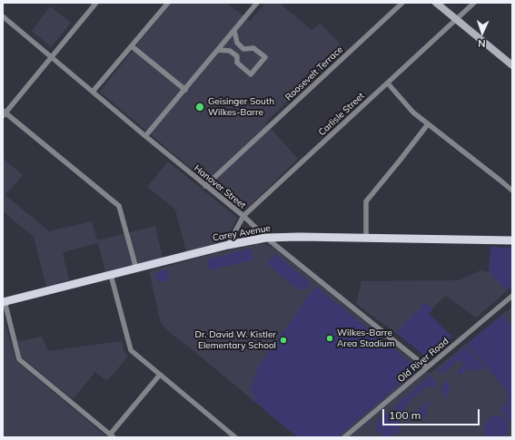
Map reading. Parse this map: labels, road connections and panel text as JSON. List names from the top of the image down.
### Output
{
  "streets": {
    "main road": ["Carey Avenue"],
    "street": [
      "Roosevelt Terrace",
      "Carlisle Street",
      "Hanover Street",
      "Old River Road"
    ]
  },
  "crossings": [
    ["Roosevelt Terrace", "Hanover Street"],
    ["Carlisle Street", "Hanover Street"],
    ["Carlisle Street", "Carey Avenue"],
    ["Hanover Street", "Carey Avenue"],
    ["Hanover Street", "Old River Road"]
  ],
  "places": ["Geisinger South Wilkes-Barre", "Wilkes-Barre Area Stadium", "Dr. David W. Kistler Elementary School"],
  "scale_bar": "100 m",
  "north": "bottom"
}
